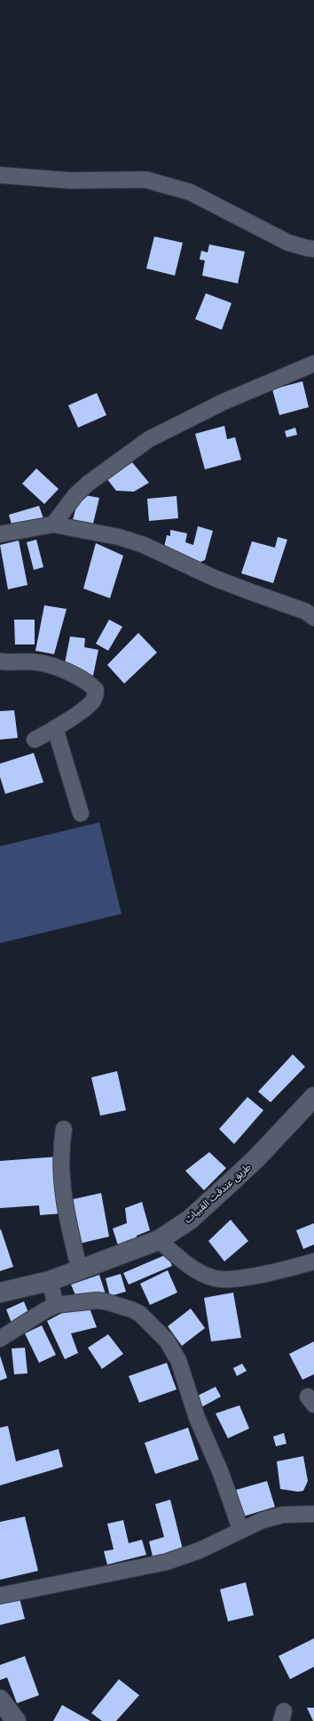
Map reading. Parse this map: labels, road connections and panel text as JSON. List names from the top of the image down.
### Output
{
  "streets": {
    "main road": ["طريق عندقت القبيات"]
  }
}
